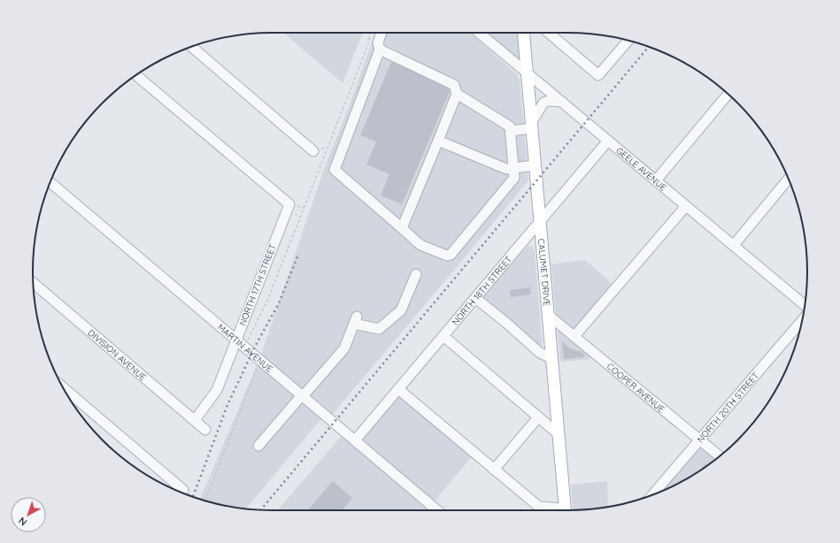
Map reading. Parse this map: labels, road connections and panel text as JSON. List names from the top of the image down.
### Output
{
  "streets": {
    "main road": ["CALUMET DRIVE"],
    "street": [
      "GEELE AVENUE",
      "NORTH 17TH STREET",
      "NORTH 18TH STREET",
      "MARTIN AVENUE",
      "DIVISION AVENUE",
      "COOPER AVENUE",
      "NORTH 20TH STREET"
    ]
  },
  "crossings": [
    ["GEELE AVENUE", "CALUMET DRIVE"],
    ["GEELE AVENUE", "NORTH 18TH STREET"],
    ["CALUMET DRIVE", "NORTH 18TH STREET"],
    ["CALUMET DRIVE", "COOPER AVENUE"],
    ["NORTH 17TH STREET", "MARTIN AVENUE"],
    ["NORTH 17TH STREET", "DIVISION AVENUE"],
    ["NORTH 18TH STREET", "MARTIN AVENUE"],
    ["COOPER AVENUE", "NORTH 20TH STREET"]
  ],
  "north": "bottom left"
}
